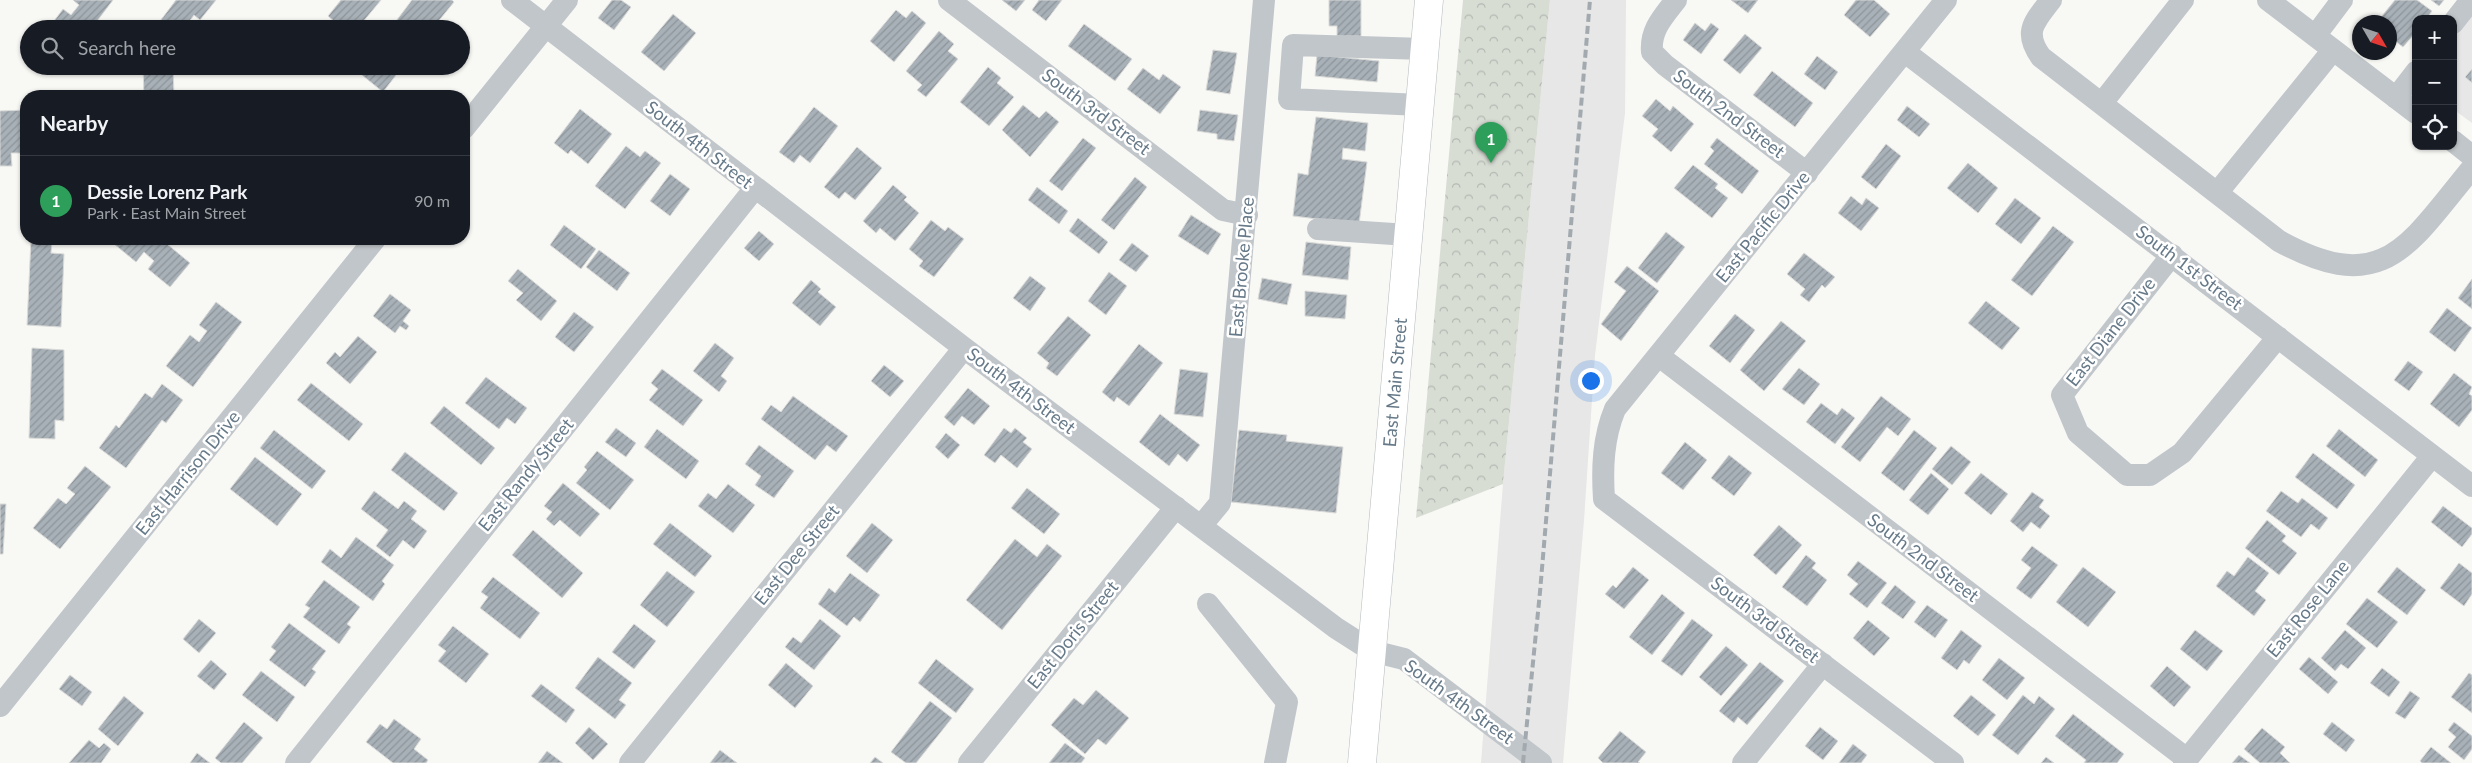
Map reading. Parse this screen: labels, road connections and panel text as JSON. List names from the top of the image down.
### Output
{
  "streets": {
    "main road": ["East Main Street"],
    "street": [
      "South 3rd Street",
      "South 2nd Street",
      "South 4th Street",
      "East Pacific Drive",
      "East Brooke Place",
      "South 1st Street",
      "East Diane Drive",
      "East Harrison Drive",
      "East Randy Street",
      "East Dee Street",
      "East Rose Lane",
      "East Doris Street"
    ]
  },
  "crossings": [
    ["South 3rd Street", "East Pacific Drive"],
    ["South 3rd Street", "East Brooke Place"],
    ["South 2nd Street", "East Pacific Drive"],
    ["South 2nd Street", "East Rose Lane"],
    ["South 4th Street", "East Brooke Place"],
    ["South 4th Street", "East Main Street"],
    ["South 4th Street", "East Randy Street"],
    ["South 4th Street", "East Dee Street"],
    ["South 4th Street", "East Doris Street"],
    ["East Pacific Drive", "South 1st Street"],
    ["South 1st Street", "East Diane Drive"],
    ["South 1st Street", "East Rose Lane"]
  ],
  "north": "bottom right",
  "page": {
    "map_buttons": ["+", "−"],
    "search": "Search here",
    "heading": "Nearby",
    "pins": "1",
    "list": [
      {
        "mark": "1",
        "name": "Dessie Lorenz Park",
        "note": "Park · East Main Street",
        "value": "90 m"
      }
    ]
  }
}
